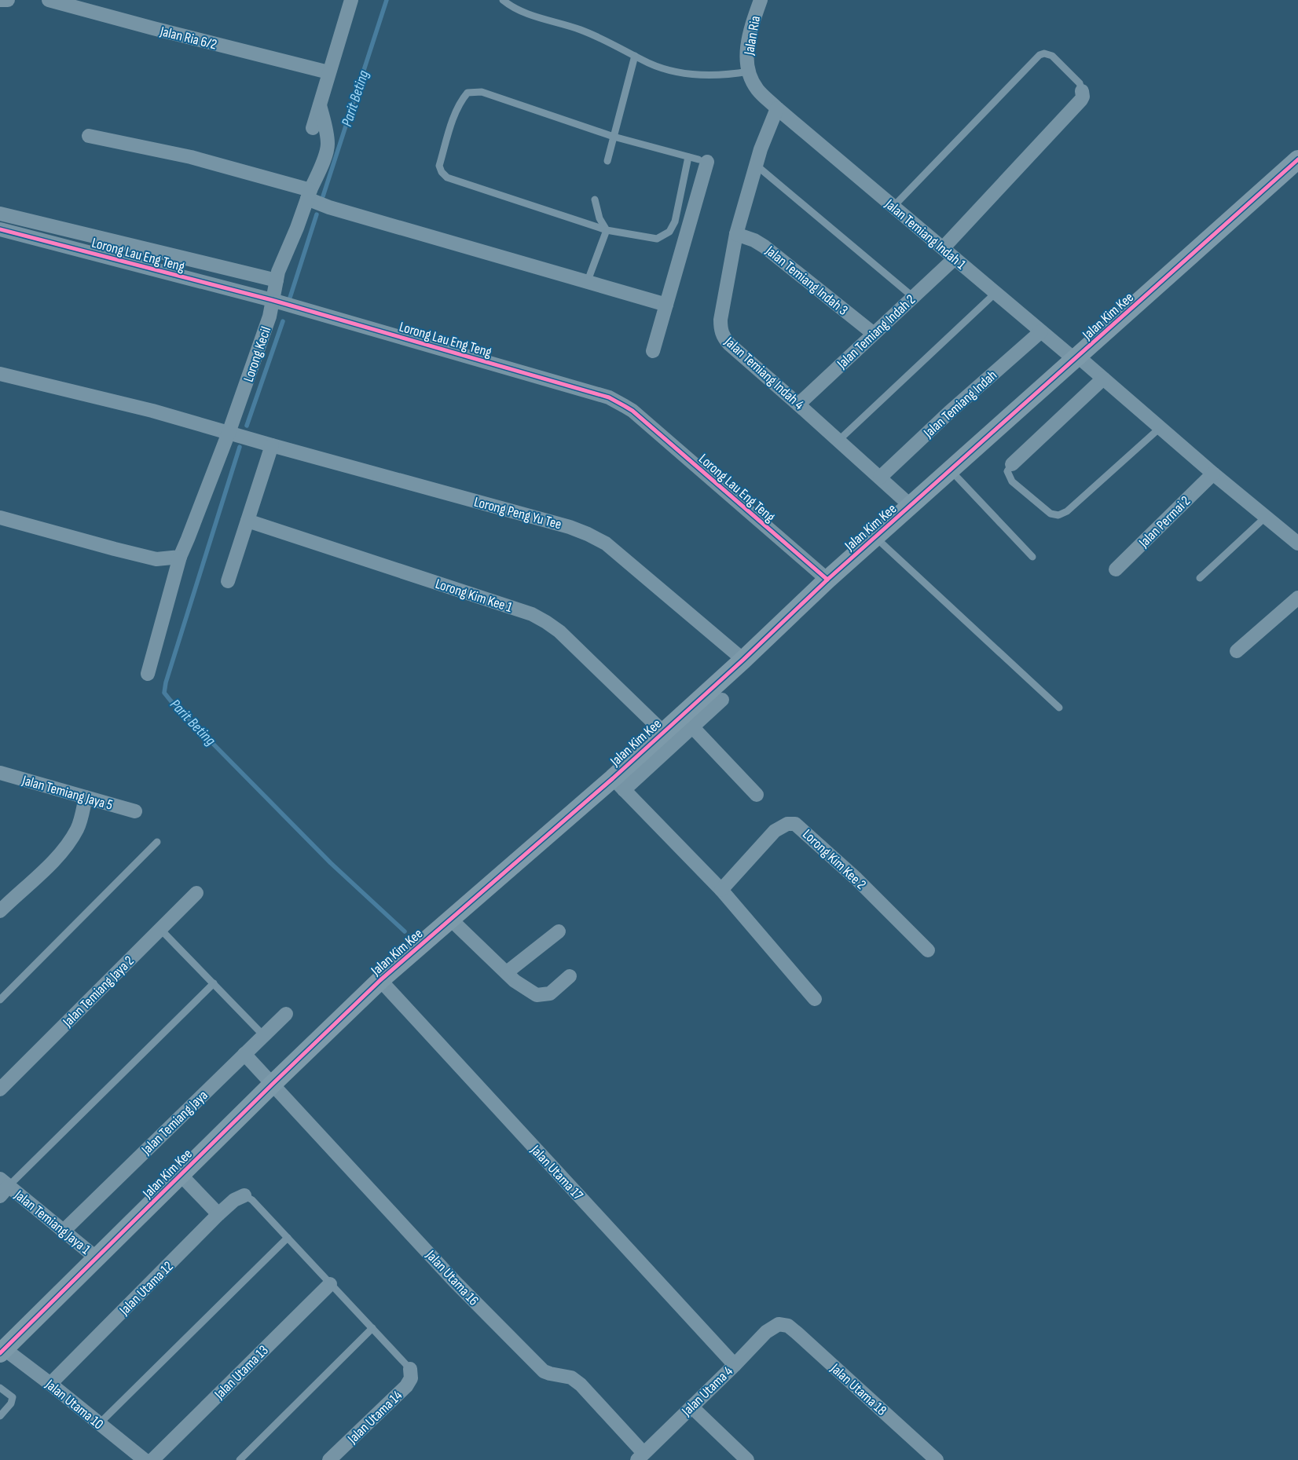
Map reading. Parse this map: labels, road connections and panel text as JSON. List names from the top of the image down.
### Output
{
  "streets": {
    "street": [
      "Jalan Ria",
      "Jalan Ria 6/2",
      "Jalan Temiang Indah 1",
      "Lorong Lau Eng Teng",
      "Jalan Temiang Indah 3",
      "Jalan Kim Kee",
      "Jalan Temiang Indah 2",
      "Lorong Kecil",
      "Jalan Temiang Indah 4",
      "Jalan Temiang Indah",
      "Lorong Peng Yu Tee",
      "Jalan Permai 2",
      "Lorong Kim Kee 1",
      "Jalan Temiang Jaya 5",
      "Lorong Kim Kee 2",
      "Jalan Temiang Jaya 2",
      "Jalan Temiang Jaya",
      "Jalan Utama 17",
      "Jalan Temiang Jaya 1",
      "Jalan Utama 16",
      "Jalan Utama 12",
      "Jalan Utama 13",
      "Jalan Utama 18",
      "Jalan Utama 4",
      "Jalan Utama 10",
      "Jalan Utama 14"
    ]
  },
  "crossings": [
    ["Jalan Ria", "Jalan Temiang Indah 1"],
    ["Jalan Temiang Indah 1", "Jalan Kim Kee"],
    ["Jalan Temiang Indah 1", "Jalan Temiang Indah 2"],
    ["Jalan Temiang Indah 1", "Jalan Temiang Indah 4"],
    ["Jalan Temiang Indah 1", "Jalan Temiang Indah"],
    ["Jalan Temiang Indah 1", "Jalan Permai 2"],
    ["Lorong Lau Eng Teng", "Jalan Kim Kee"],
    ["Lorong Lau Eng Teng", "Lorong Kecil"],
    ["Jalan Temiang Indah 3", "Jalan Temiang Indah 2"],
    ["Jalan Temiang Indah 3", "Jalan Temiang Indah 4"],
    ["Jalan Kim Kee", "Jalan Temiang Indah 4"],
    ["Jalan Kim Kee", "Lorong Peng Yu Tee"],
    ["Jalan Kim Kee", "Lorong Kim Kee 1"],
    ["Jalan Kim Kee", "Jalan Utama 17"],
    ["Jalan Kim Kee", "Jalan Temiang Jaya 1"],
    ["Jalan Kim Kee", "Jalan Utama 16"],
    ["Jalan Kim Kee", "Jalan Utama 10"],
    ["Jalan Temiang Indah 2", "Jalan Temiang Indah 4"],
    ["Lorong Kecil", "Lorong Peng Yu Tee"],
    ["Jalan Temiang Indah 4", "Jalan Temiang Indah"],
    ["Jalan Temiang Jaya", "Jalan Temiang Jaya 1"],
    ["Jalan Temiang Jaya", "Jalan Utama 16"],
    ["Jalan Utama 17", "Jalan Utama 4"],
    ["Jalan Utama 16", "Jalan Utama 4"],
    ["Jalan Utama 12", "Jalan Utama 10"],
    ["Jalan Utama 18", "Jalan Utama 4"]
  ],
  "water": ["Parit Beting"]
}
